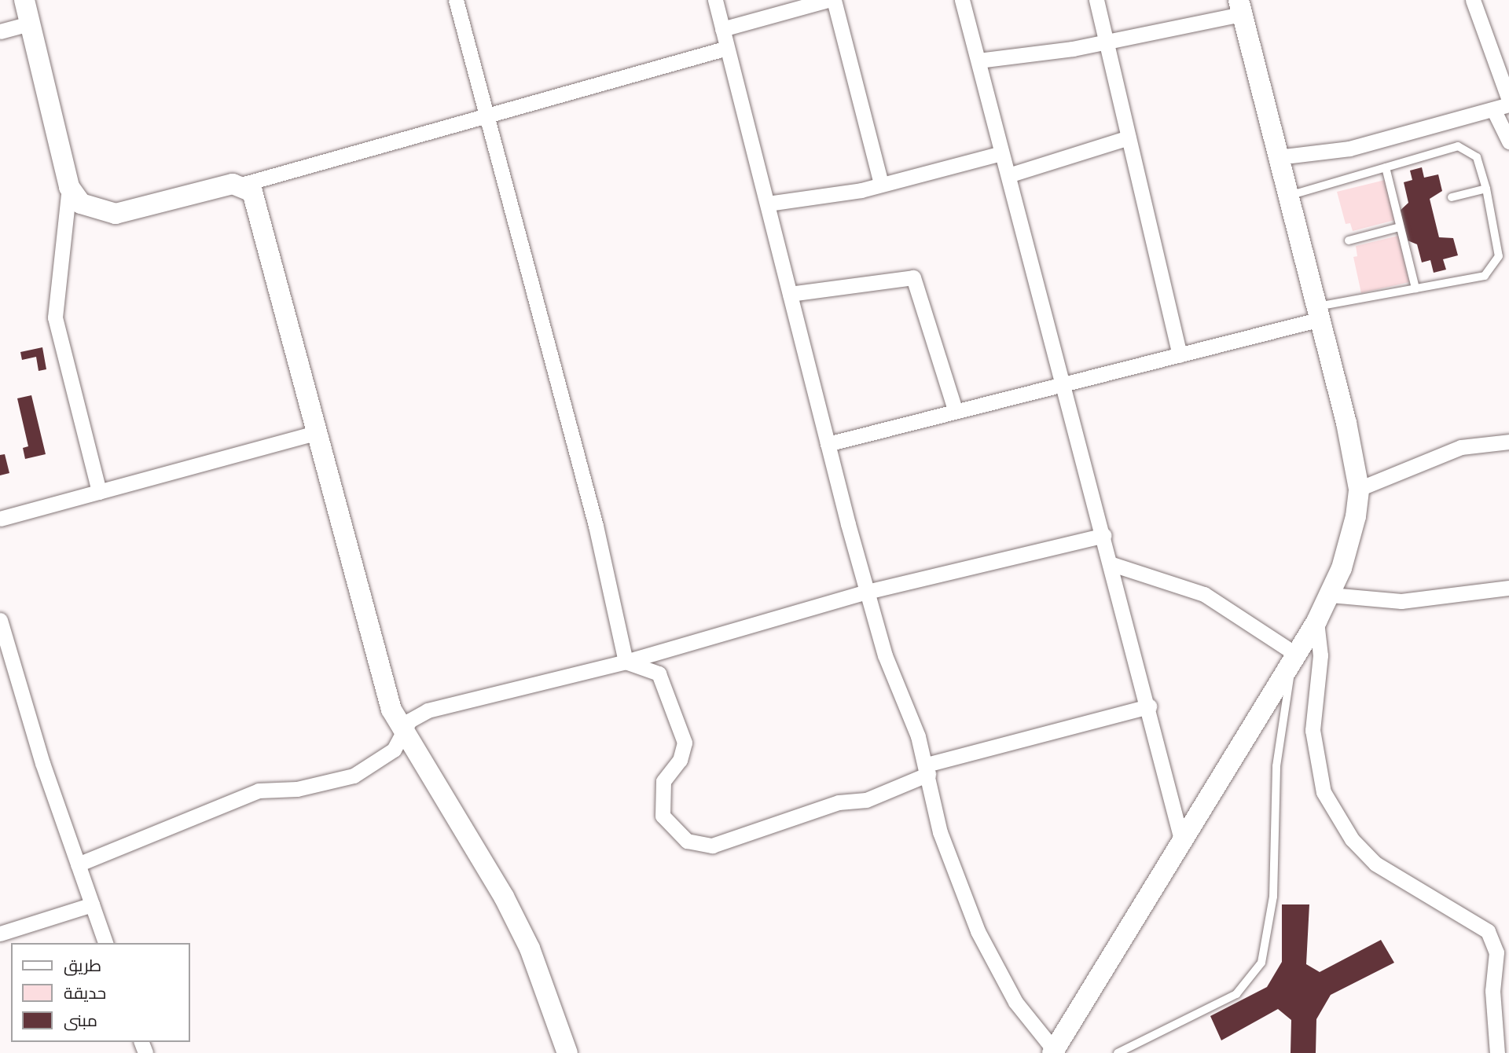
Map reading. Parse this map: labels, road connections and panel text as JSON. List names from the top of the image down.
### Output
{
  "legend": ["طريق", "حديقة", "مبنى"]
}
